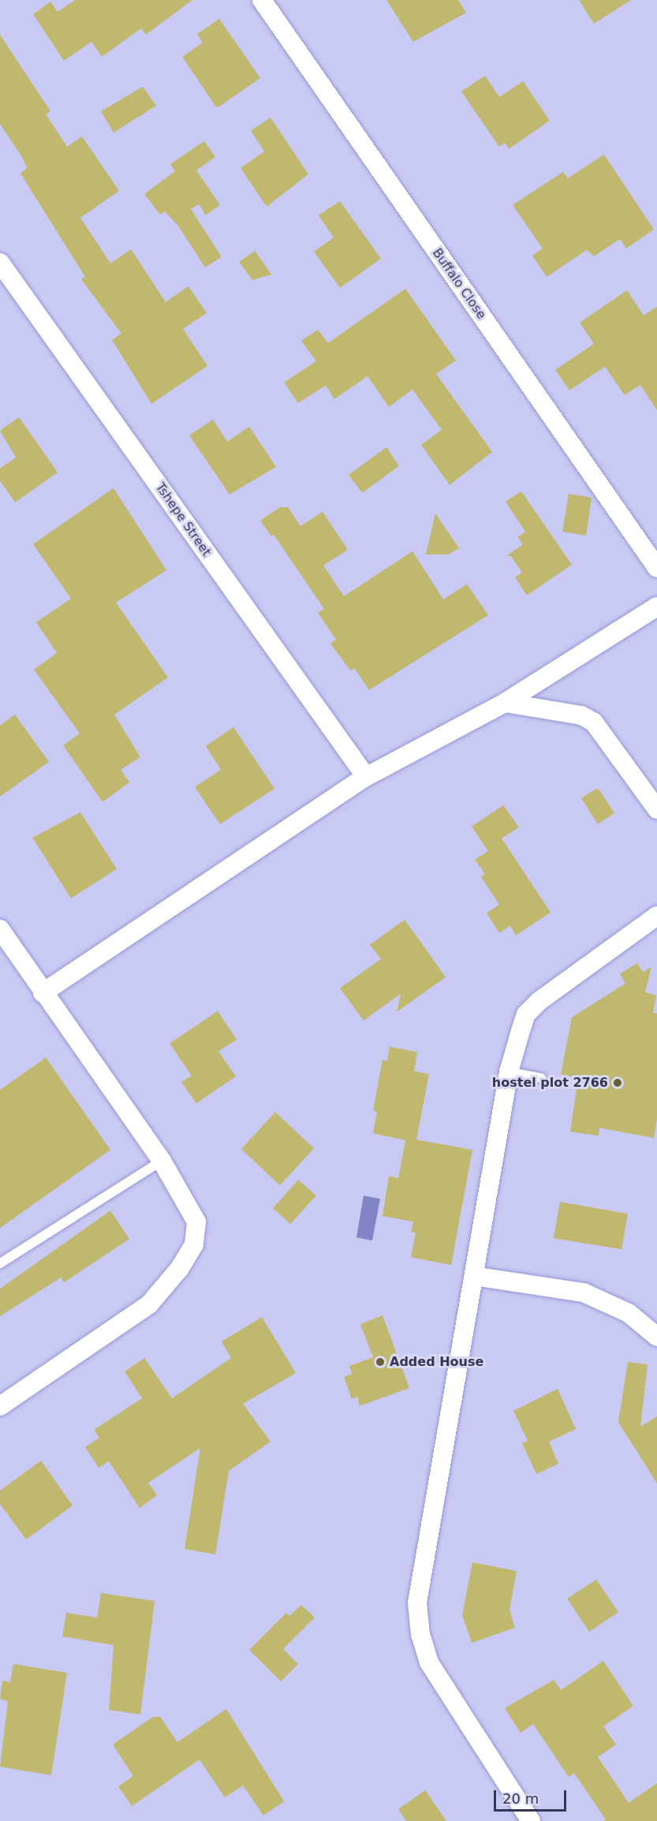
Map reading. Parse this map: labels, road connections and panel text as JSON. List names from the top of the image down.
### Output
{
  "streets": {
    "street": ["Buffalo Close", "Tshepe Street"]
  },
  "places": ["hostel plot 2766", "Added House"],
  "scale_bar": "20 m"
}
